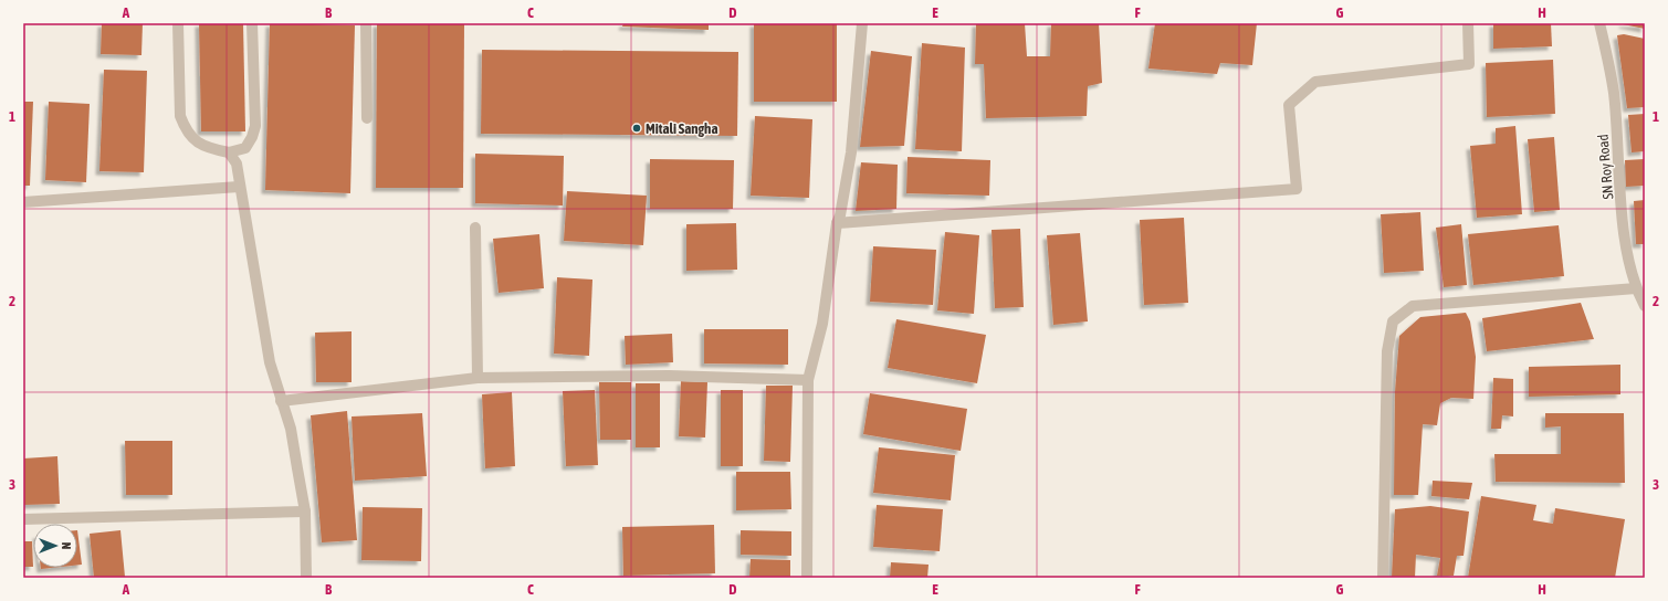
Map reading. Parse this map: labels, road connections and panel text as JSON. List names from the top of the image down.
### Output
{
  "streets": {
    "street": ["SN Roy Road"]
  },
  "places": ["Mitali Sangha"],
  "north": "right",
  "grid": {
    "columns": [
      "A",
      "B",
      "C",
      "D",
      "E",
      "F",
      "G",
      "H"
    ],
    "rows": ["1", "2", "3"]
  }
}
